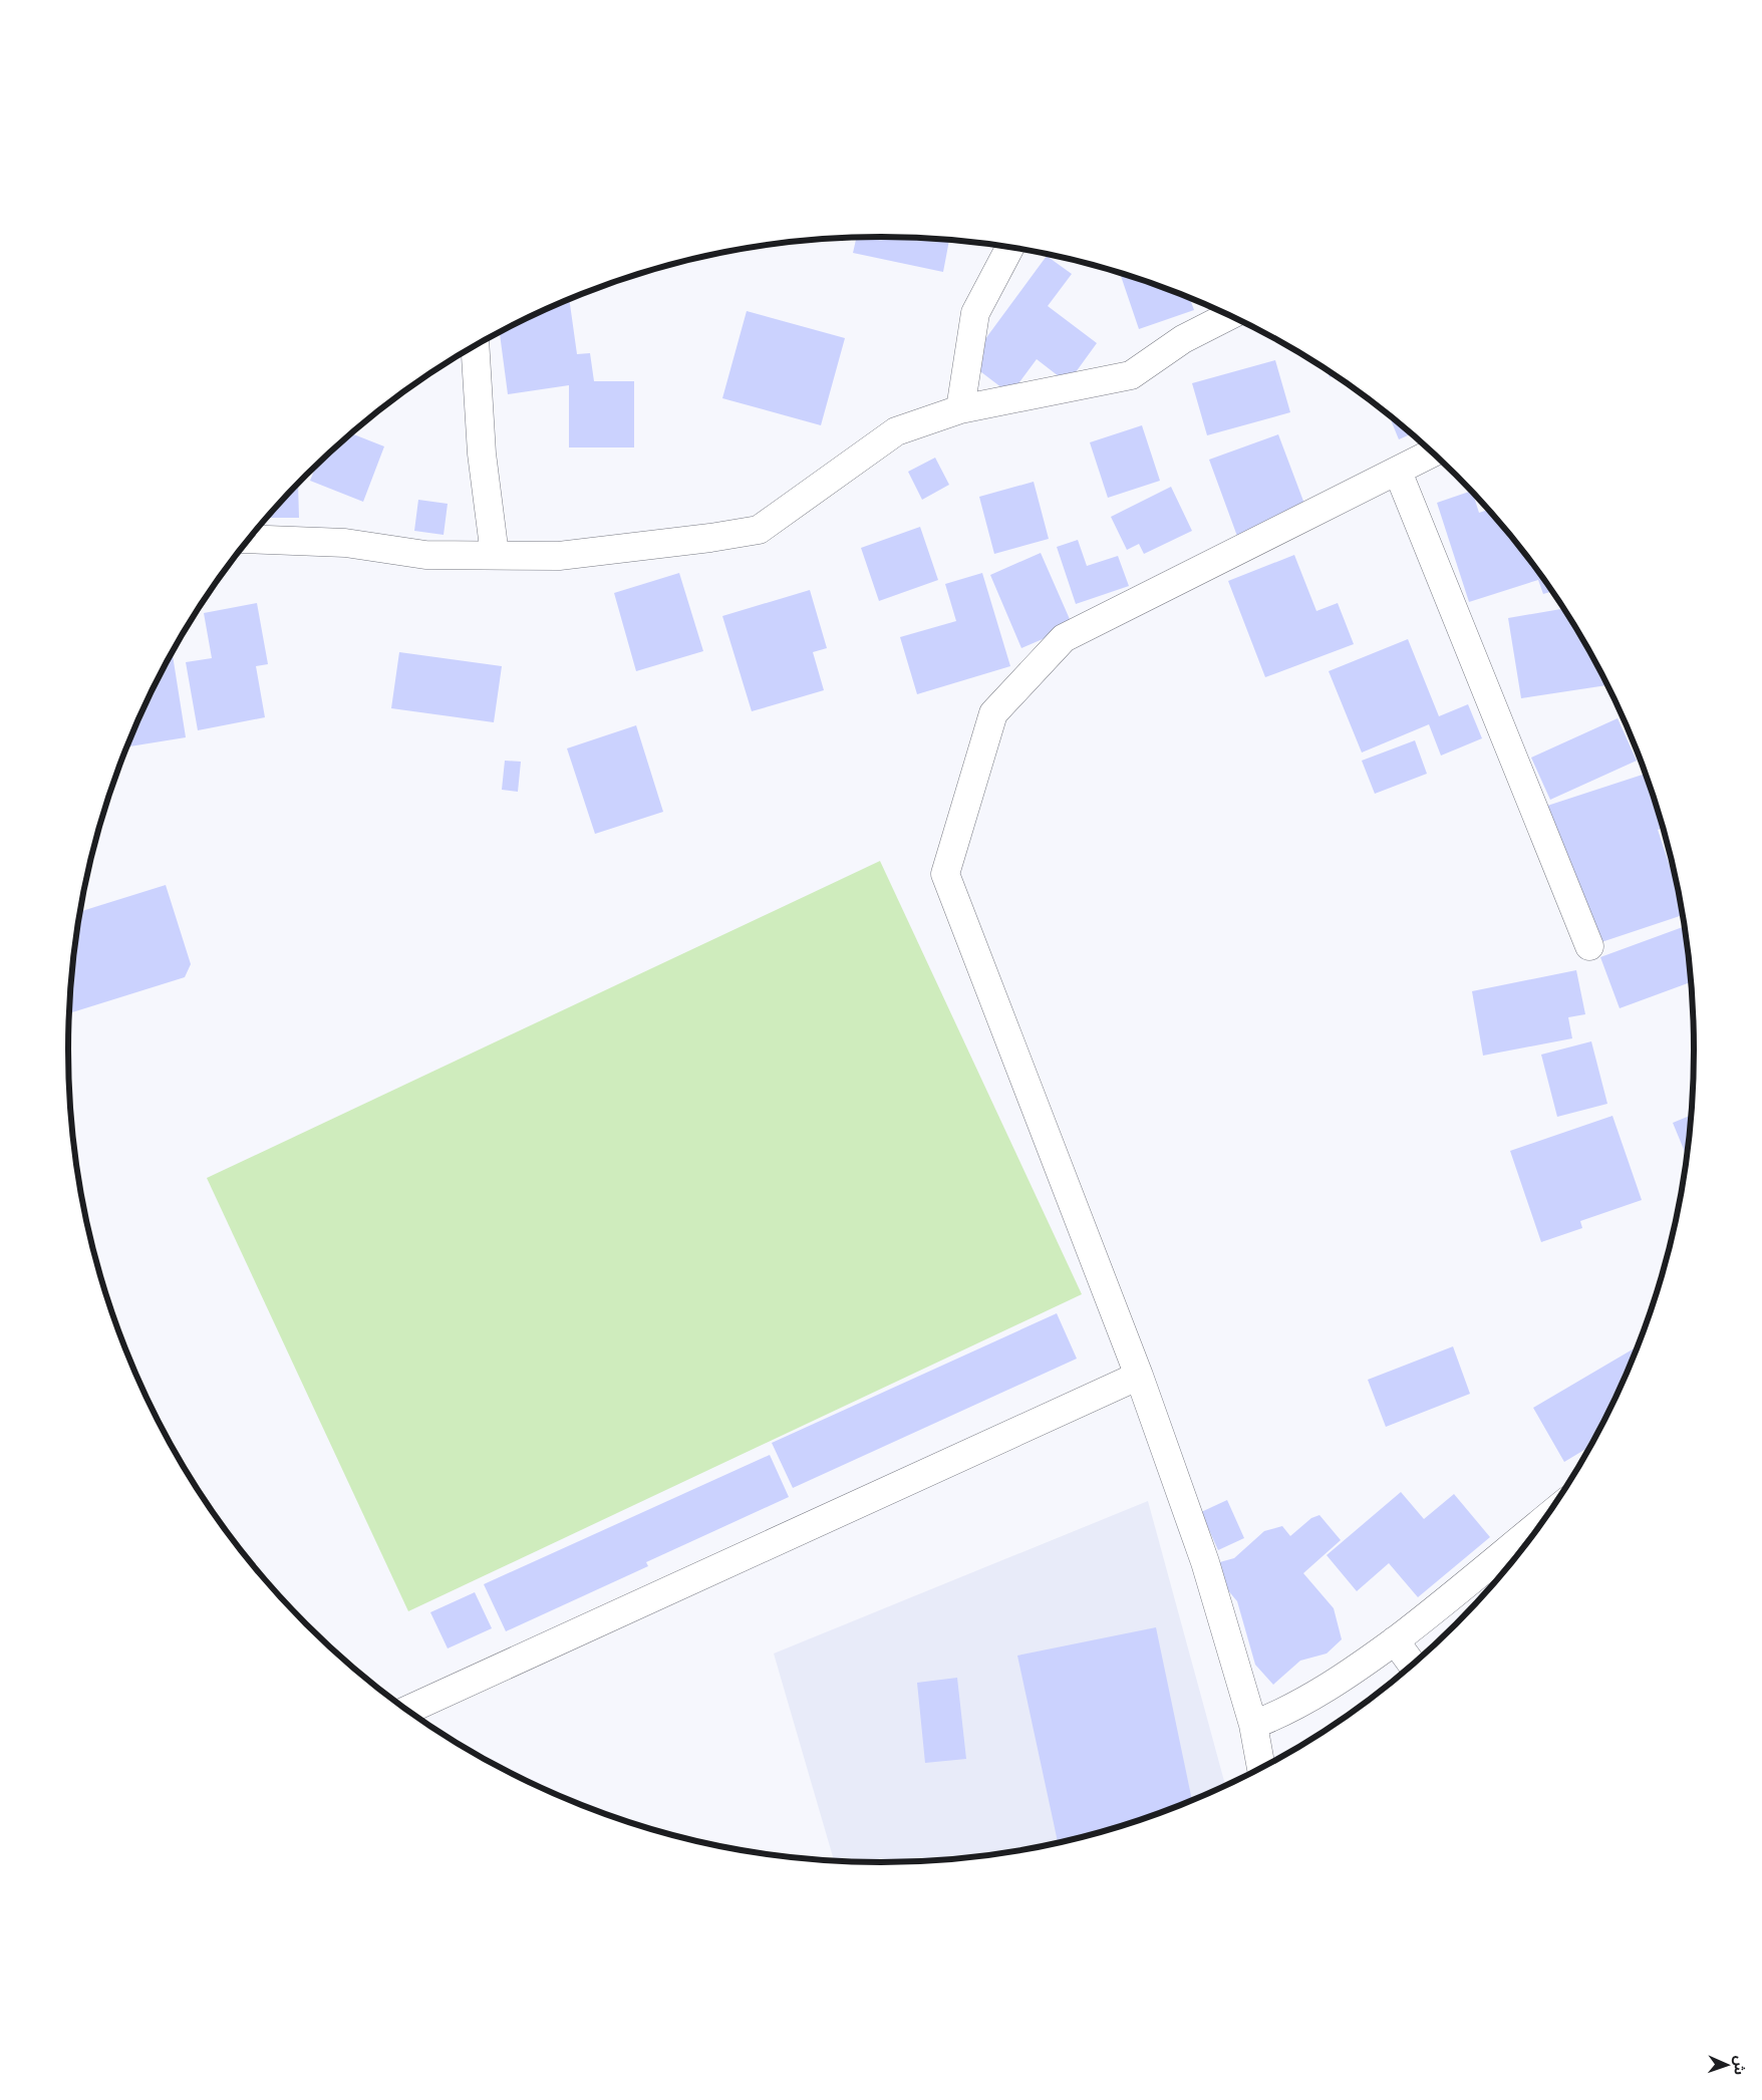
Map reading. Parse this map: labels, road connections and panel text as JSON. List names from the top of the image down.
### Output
{
  "north": "right"
}
